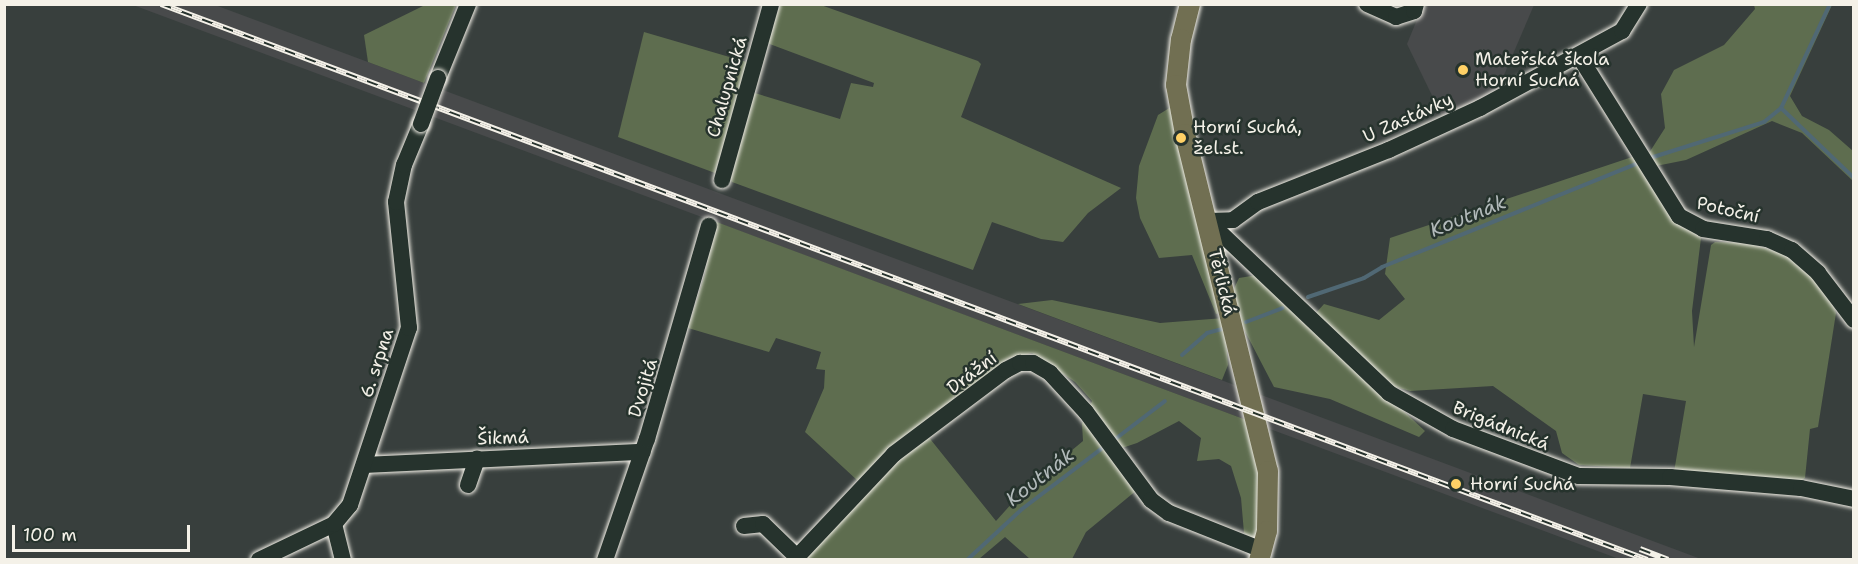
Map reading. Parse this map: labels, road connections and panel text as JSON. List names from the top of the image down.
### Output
{
  "streets": {
    "main road": ["Těrlická"],
    "street": [
      "Chalupnická",
      "U Zastávky",
      "Potoční",
      "6. srpna",
      "Drážní",
      "Dvojitá",
      "Brigádnická",
      "Šikmá"
    ]
  },
  "crossings": [
    ["U Zastávky", "Potoční"],
    ["U Zastávky", "Těrlická"],
    ["U Zastávky", "Brigádnická"],
    ["Těrlická", "Drážní"],
    ["Těrlická", "Brigádnická"],
    ["6. srpna", "Šikmá"],
    ["Dvojitá", "Šikmá"]
  ],
  "water": ["Koutnák"],
  "places": ["Mateřská škola Horní Suchá", "Horní Suchá, žel.st.", "Horní Suchá"],
  "scale_bar": "100 m"
}
